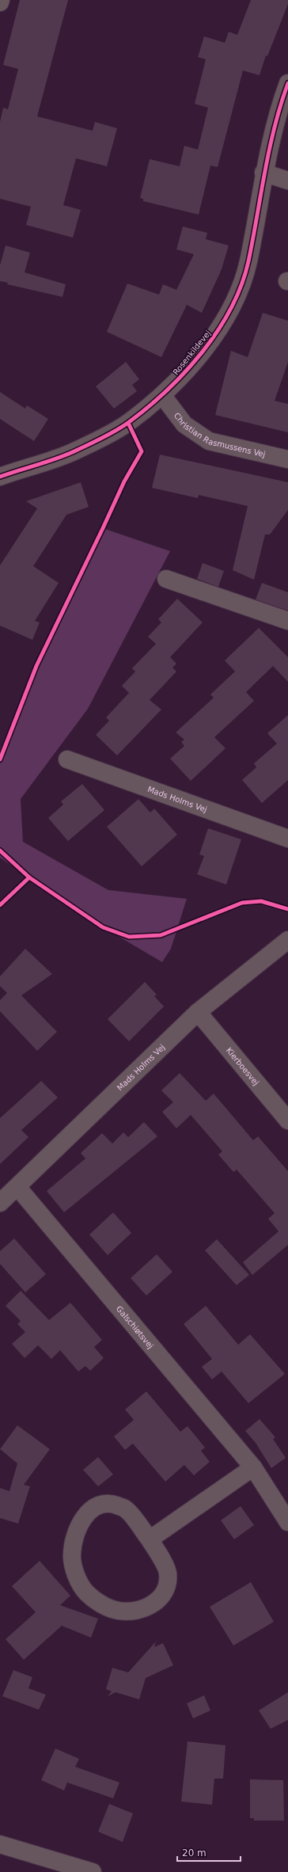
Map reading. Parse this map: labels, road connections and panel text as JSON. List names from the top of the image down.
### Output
{
  "streets": {
    "street": [
      "Rosenkildevej",
      "Christian Rasmussens Vej",
      "Mads Holms Vej",
      "Kierboesvej",
      "Galschiøtsvej"
    ]
  },
  "crossings": [
    ["Rosenkildevej", "Christian Rasmussens Vej"],
    ["Mads Holms Vej", "Kierboesvej"],
    ["Mads Holms Vej", "Galschiøtsvej"]
  ],
  "scale_bar": "20 m"
}
